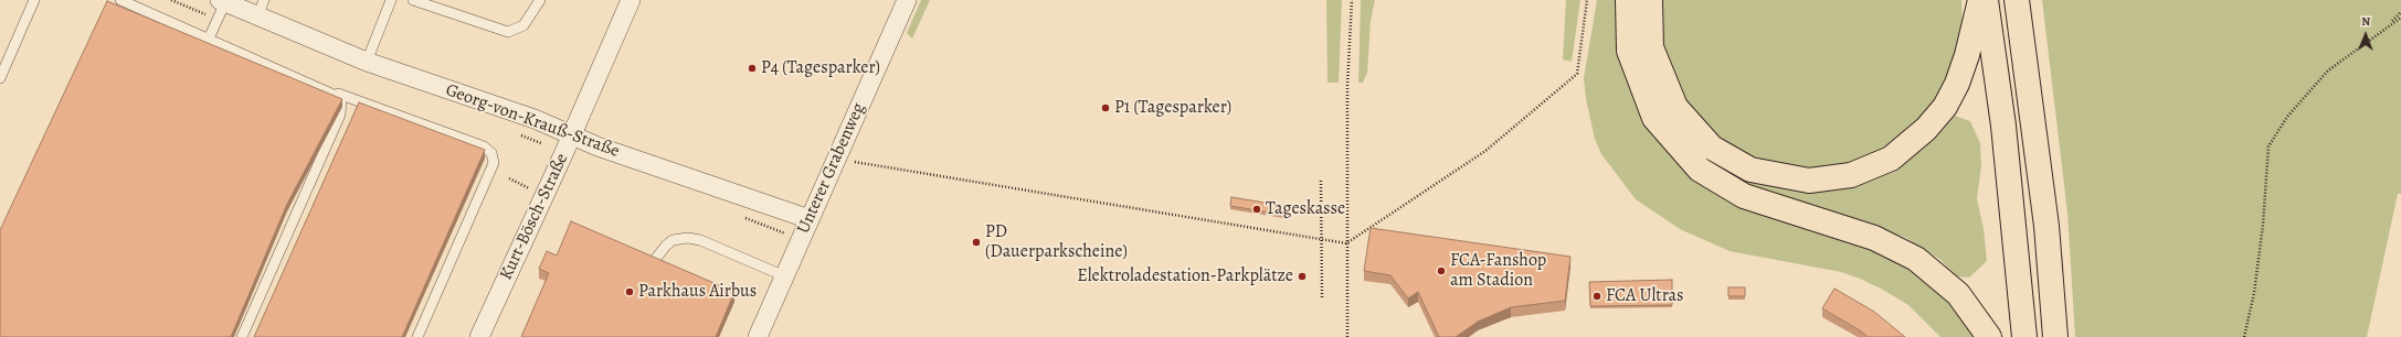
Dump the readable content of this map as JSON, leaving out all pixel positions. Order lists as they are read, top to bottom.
{
  "streets": {
    "street": ["Georg-von-Krauß-Straße", "Unterer Grabenweg", "Kurt-Bösch-Straße"]
  },
  "crossings": [
    ["Georg-von-Krauß-Straße", "Unterer Grabenweg"],
    ["Georg-von-Krauß-Straße", "Kurt-Bösch-Straße"]
  ],
  "places": [
    "P4 (Tagesparker)",
    "P1 (Tagesparker)",
    "Tageskasse",
    "PD (Dauerparkscheine)",
    "FCA-Fanshop am Stadion",
    "Elektroladestation-Parkplätze",
    "Parkhaus Airbus",
    "FCA Ultras"
  ],
  "north": "top"
}
